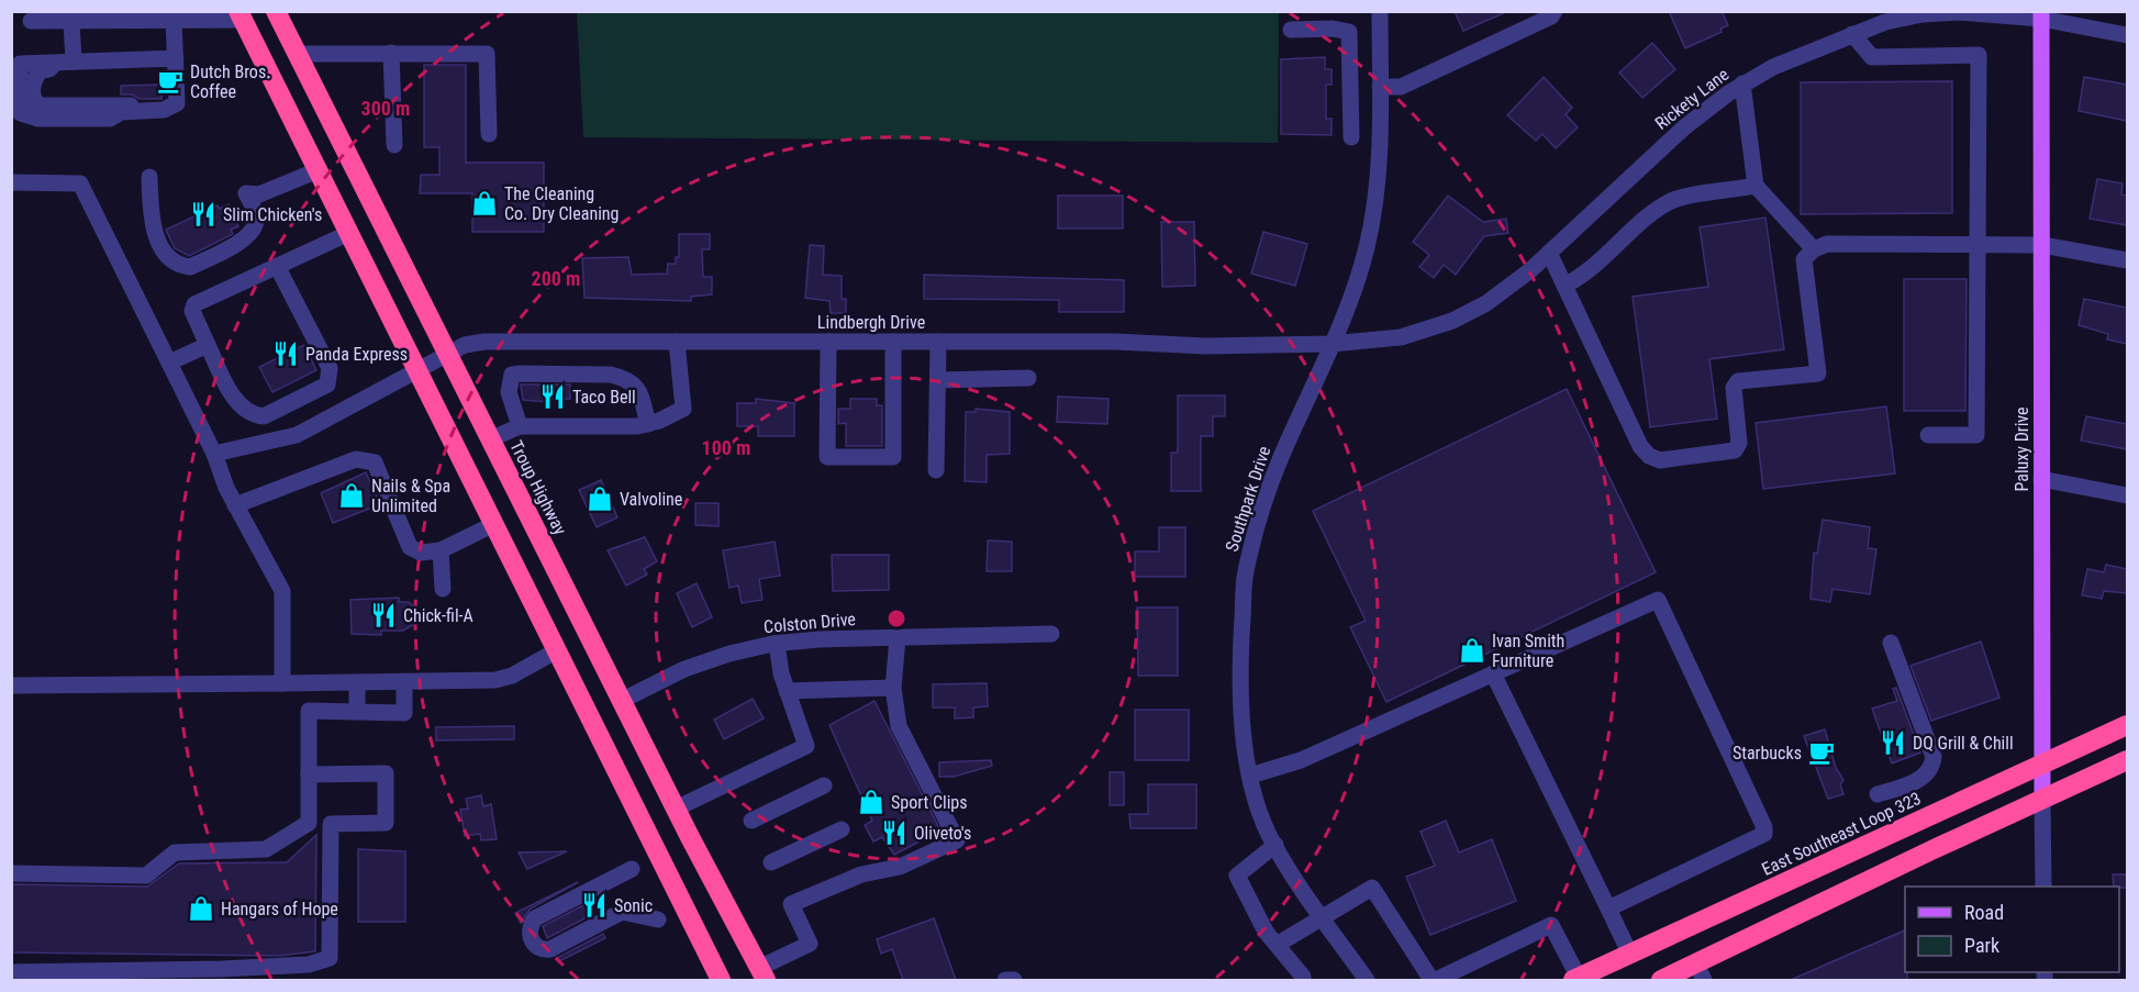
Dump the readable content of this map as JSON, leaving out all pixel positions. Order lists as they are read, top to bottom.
{
  "streets": {
    "highway": ["Troup Highway", "East Southeast Loop 323"],
    "main road": ["Paluxy Drive"],
    "street": [
      "Rickety Lane",
      "Lindbergh Drive",
      "Southpark Drive",
      "Colston Drive"
    ]
  },
  "crossings": [
    ["Rickety Lane", "Lindbergh Drive"],
    ["Rickety Lane", "Paluxy Drive"],
    ["Rickety Lane", "Southpark Drive"],
    ["Lindbergh Drive", "Troup Highway"],
    ["Lindbergh Drive", "Southpark Drive"],
    ["Paluxy Drive", "East Southeast Loop 323"],
    ["Troup Highway", "Colston Drive"]
  ],
  "places": {
    "cafe": ["Dutch Bros. Coffee", "Starbucks"],
    "shop": [
      "The Cleaning Co. Dry Cleaning",
      "Nails & Spa Unlimited",
      "Valvoline",
      "Ivan Smith Furniture",
      "Sport Clips",
      "Hangars of Hope"
    ],
    "restaurant": [
      "Slim Chicken's",
      "Panda Express",
      "Taco Bell",
      "Chick-fil-A",
      "DQ Grill & Chill",
      "Oliveto's",
      "Sonic"
    ]
  },
  "legend": ["Road", "Park"],
  "rings": ["300 m", "200 m", "100 m"]
}
